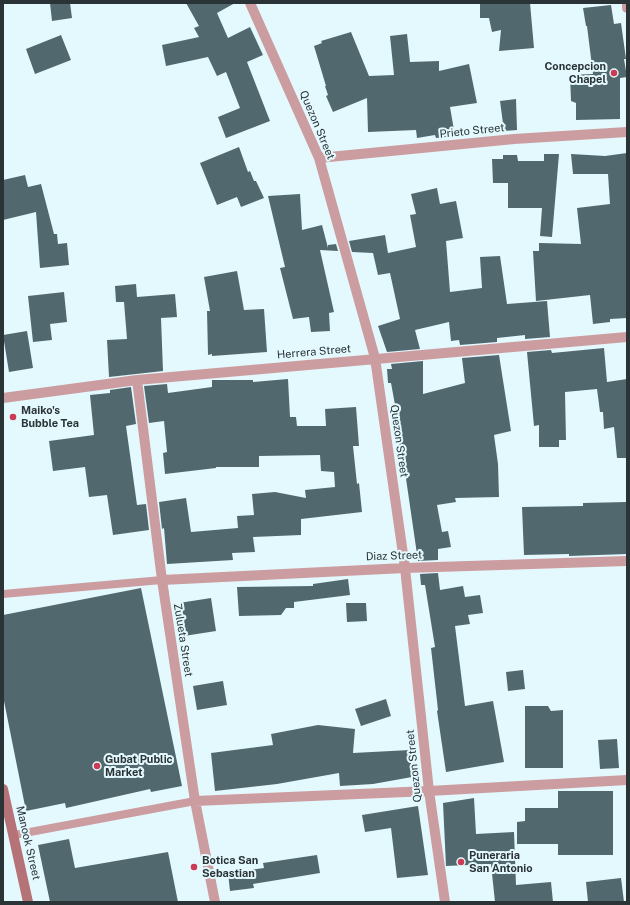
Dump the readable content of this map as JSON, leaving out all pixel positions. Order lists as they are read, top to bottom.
{
  "streets": {
    "main road": ["Manook Street"],
    "street": [
      "Quezon Street",
      "Prieto Street",
      "Herrera Street",
      "Diaz Street",
      "Zulueta Street"
    ]
  },
  "crossings": [
    ["Quezon Street", "Prieto Street"],
    ["Quezon Street", "Herrera Street"],
    ["Quezon Street", "Diaz Street"],
    ["Herrera Street", "Zulueta Street"],
    ["Diaz Street", "Zulueta Street"]
  ],
  "places": [
    "Concepcion Chapel",
    "Maiko's Bubble Tea",
    "Gubat Public Market",
    "Puneraria San Antonio",
    "Botica San Sebastian"
  ]
}
